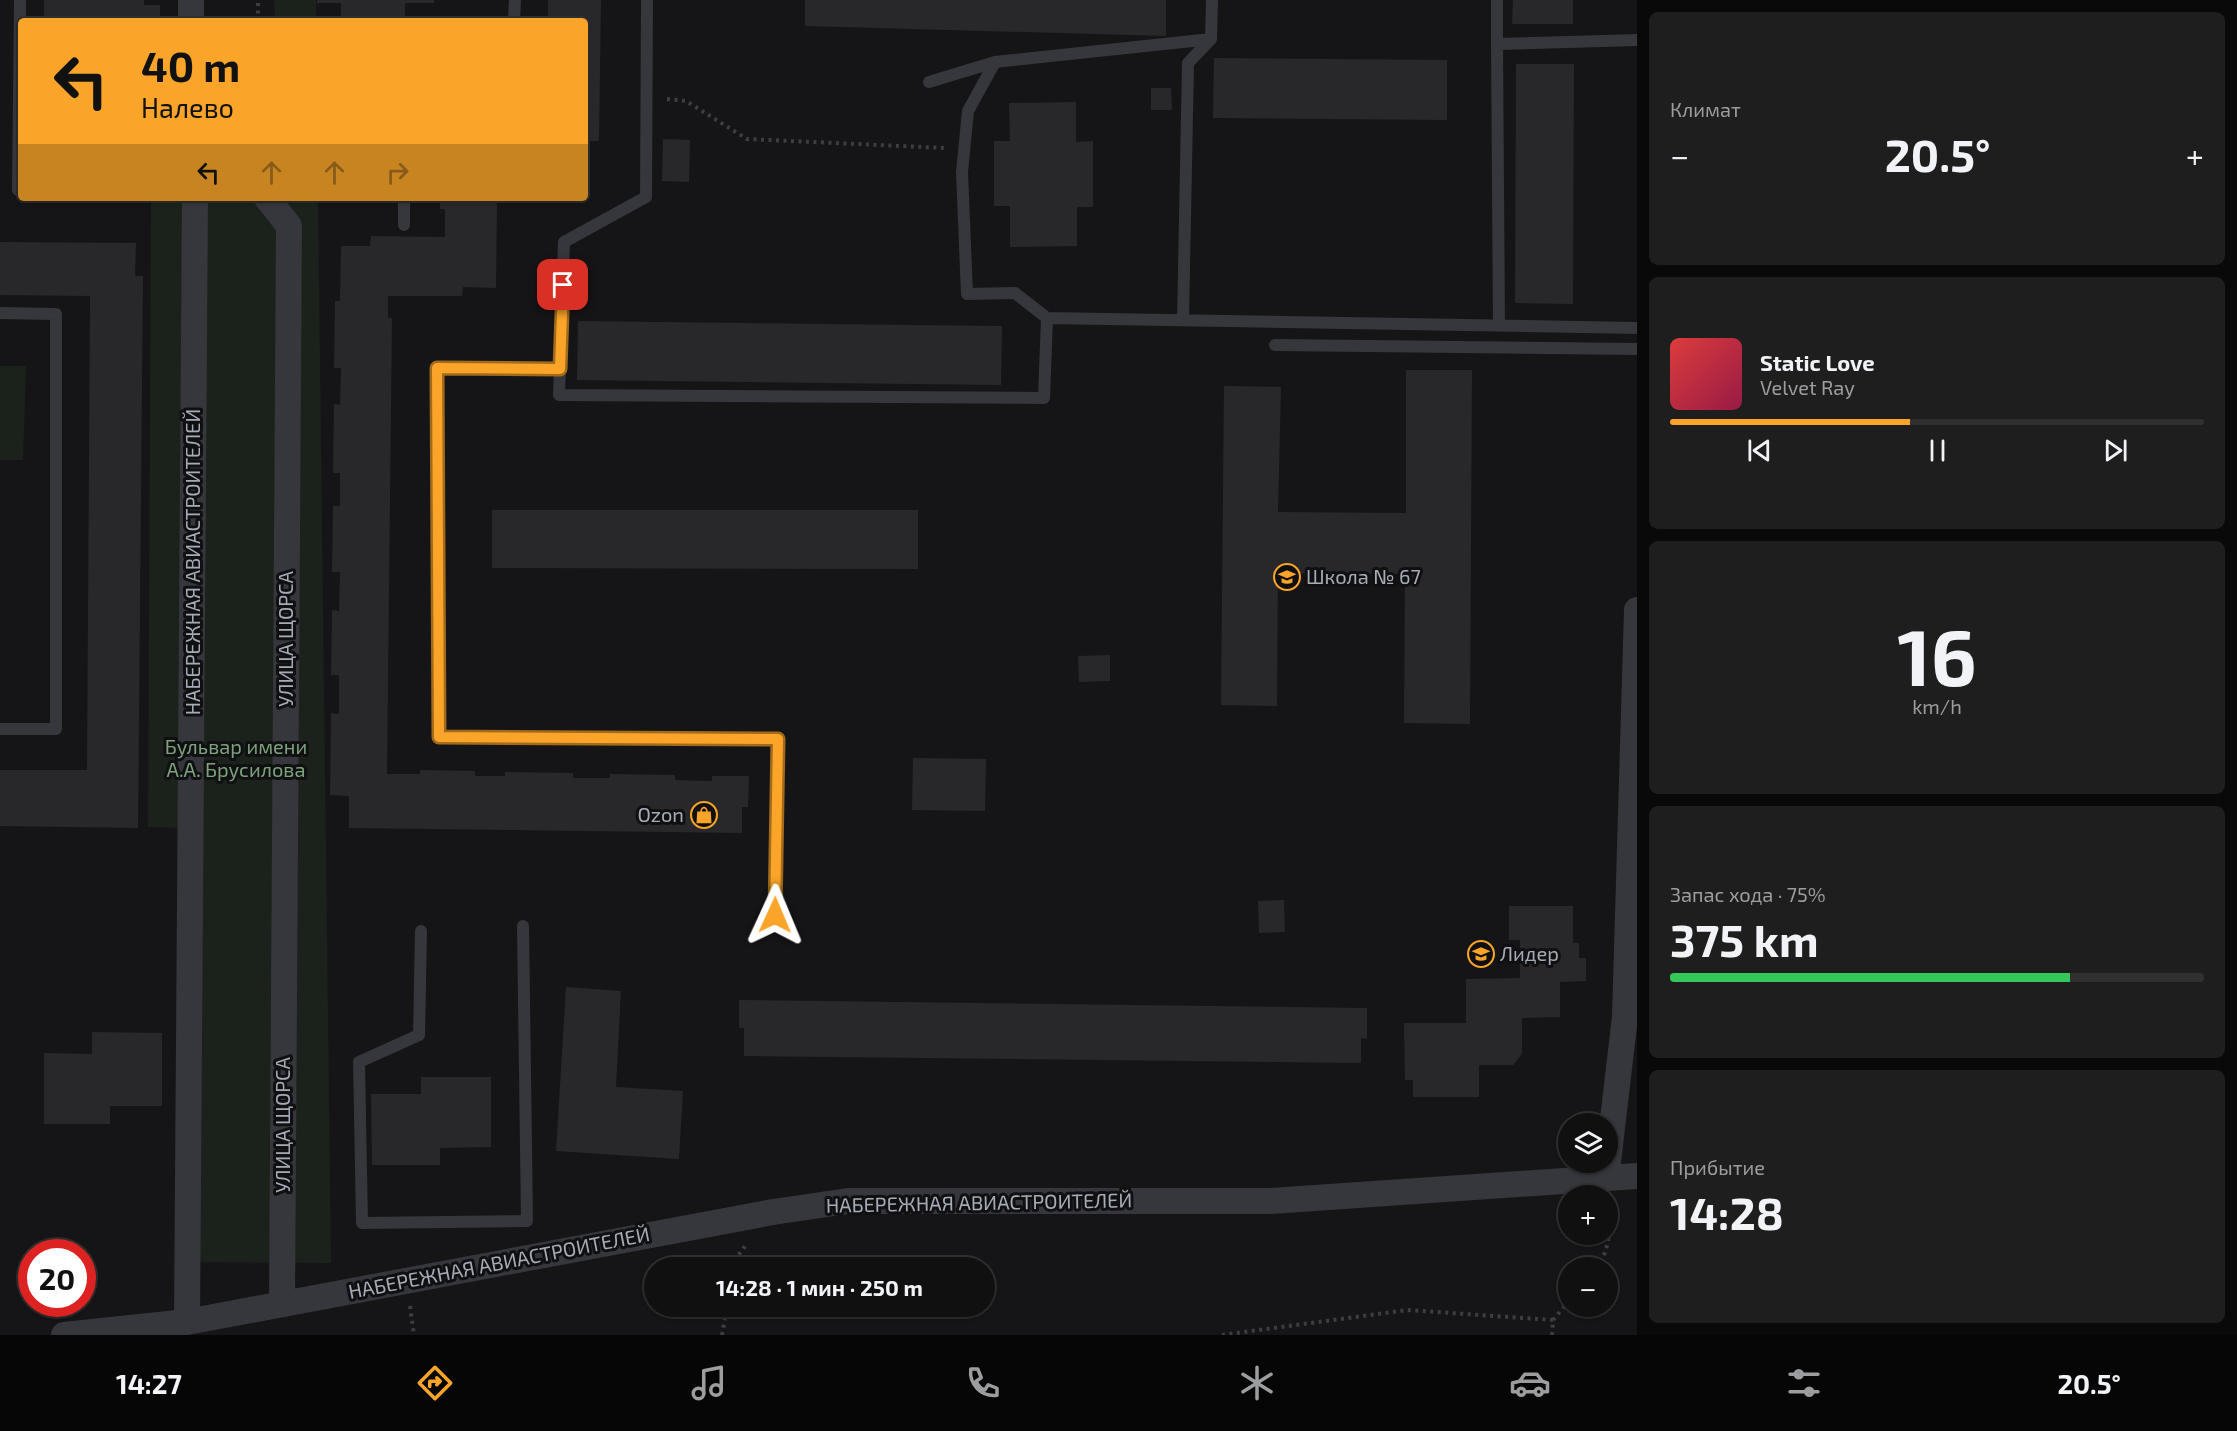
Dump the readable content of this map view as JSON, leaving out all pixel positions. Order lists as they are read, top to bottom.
{
  "streets": {
    "street": ["НАБЕРЕЖНАЯ АВИАСТРОИТЕЛЕЙ", "УЛИЦА ЩОРСА"]
  },
  "crossings": [
    ["НАБЕРЕЖНАЯ АВИАСТРОИТЕЛЕЙ", "УЛИЦА ЩОРСА"]
  ],
  "parks": ["Бульвар имени А.А. Брусилова"],
  "places": {
    "school or university": ["Школа № 67", "Лидер"],
    "shop": ["Ozon"]
  },
  "page": {
    "tile": [
      "Климат",
      ["16", "km/h"],
      ["Запас хода · 75%", "375 km"],
      ["Прибытие", "14:28"]
    ],
    "turn": ["40 m", "Налево"],
    "heat": ["−", "20.5°", "+"],
    "song": ["Static Love", "Velvet Ray"],
    "map_buttons": ["+", "−"],
    "limit": "20",
    "trip": "14:28 · 1 мин · 250 m",
    "tabs": ["14:27", "20.5°"]
  }
}
